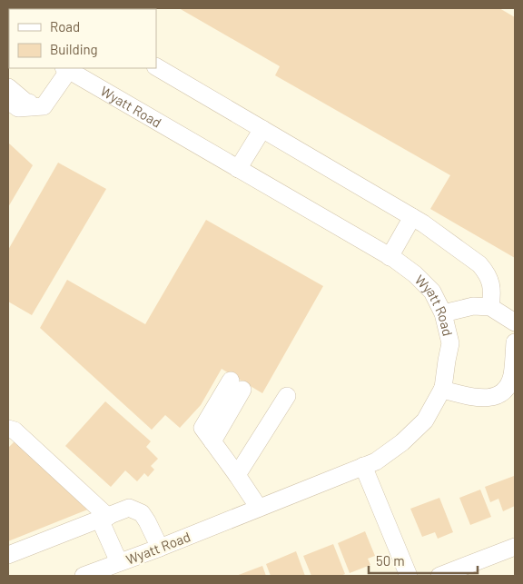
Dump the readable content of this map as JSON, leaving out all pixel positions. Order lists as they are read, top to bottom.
{
  "streets": {
    "street": ["Wyatt Road"]
  },
  "legend": ["Road", "Building"],
  "scale_bar": "50 m"
}
